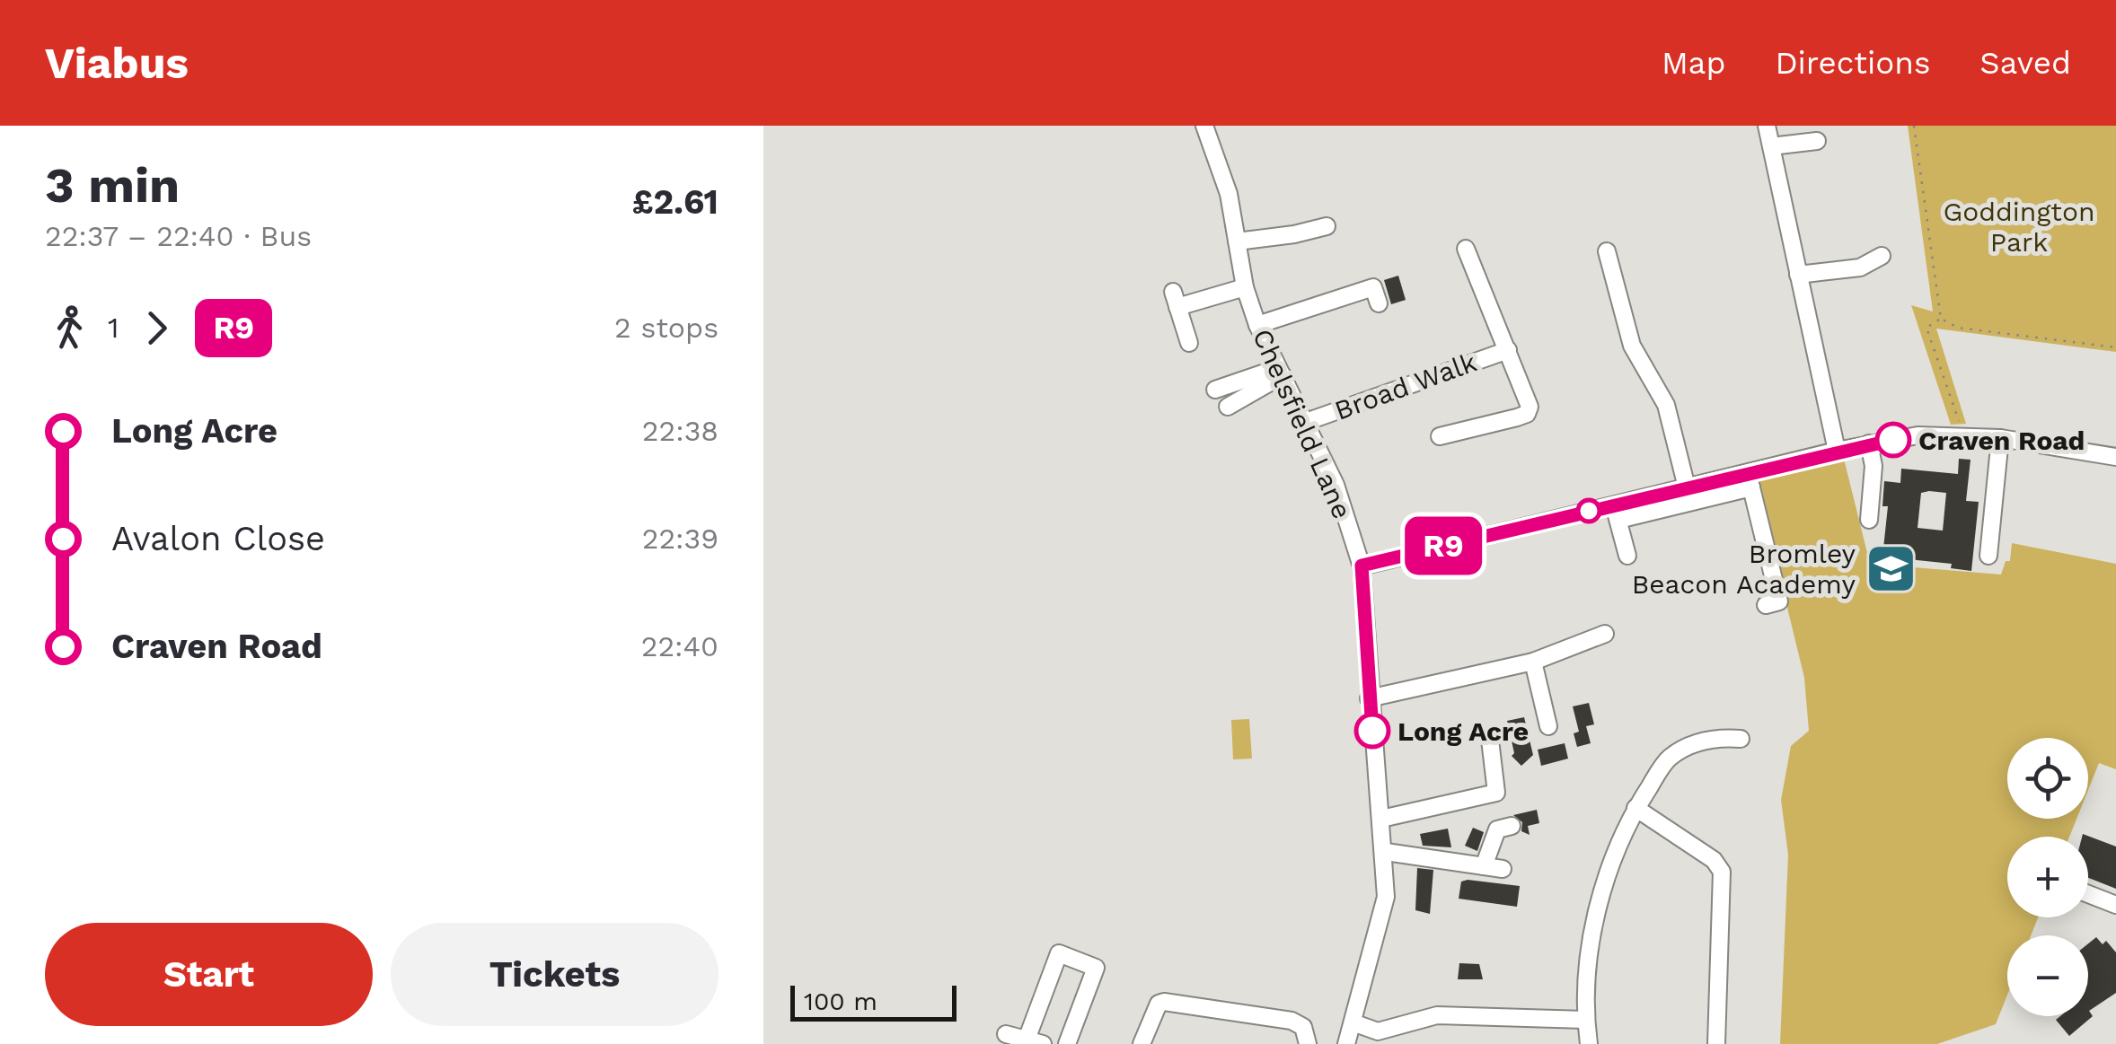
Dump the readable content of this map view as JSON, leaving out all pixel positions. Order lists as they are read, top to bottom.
{
  "streets": {
    "street": ["Broad Walk", "Chelsfield Lane"]
  },
  "crossings": [
    ["Broad Walk", "Chelsfield Lane"]
  ],
  "parks": ["Goddington Park"],
  "places": {
    "other": ["Craven Road", "Long Acre"],
    "school or university": ["Bromley Beacon Academy"]
  },
  "lines": ["bus line R9"],
  "scale_bar": "100 m",
  "page": {
    "header": "Viabus",
    "nav": ["Map", "Directions", "Saved"],
    "heading": ["3 min", "22:37 – 22:40 · Bus", "£2.61"],
    "on_map": "R9",
    "legs": ["1", "R9", "2 stops"],
    "list": [
      {
        "name": "Long Acre",
        "value": "22:38"
      },
      {
        "name": "Avalon Close",
        "value": "22:39"
      },
      {
        "name": "Craven Road",
        "value": "22:40"
      }
    ],
    "map_buttons": ["+", "−"],
    "buttons": ["Start", "Tickets"],
    "scale": "100 m"
  }
}
